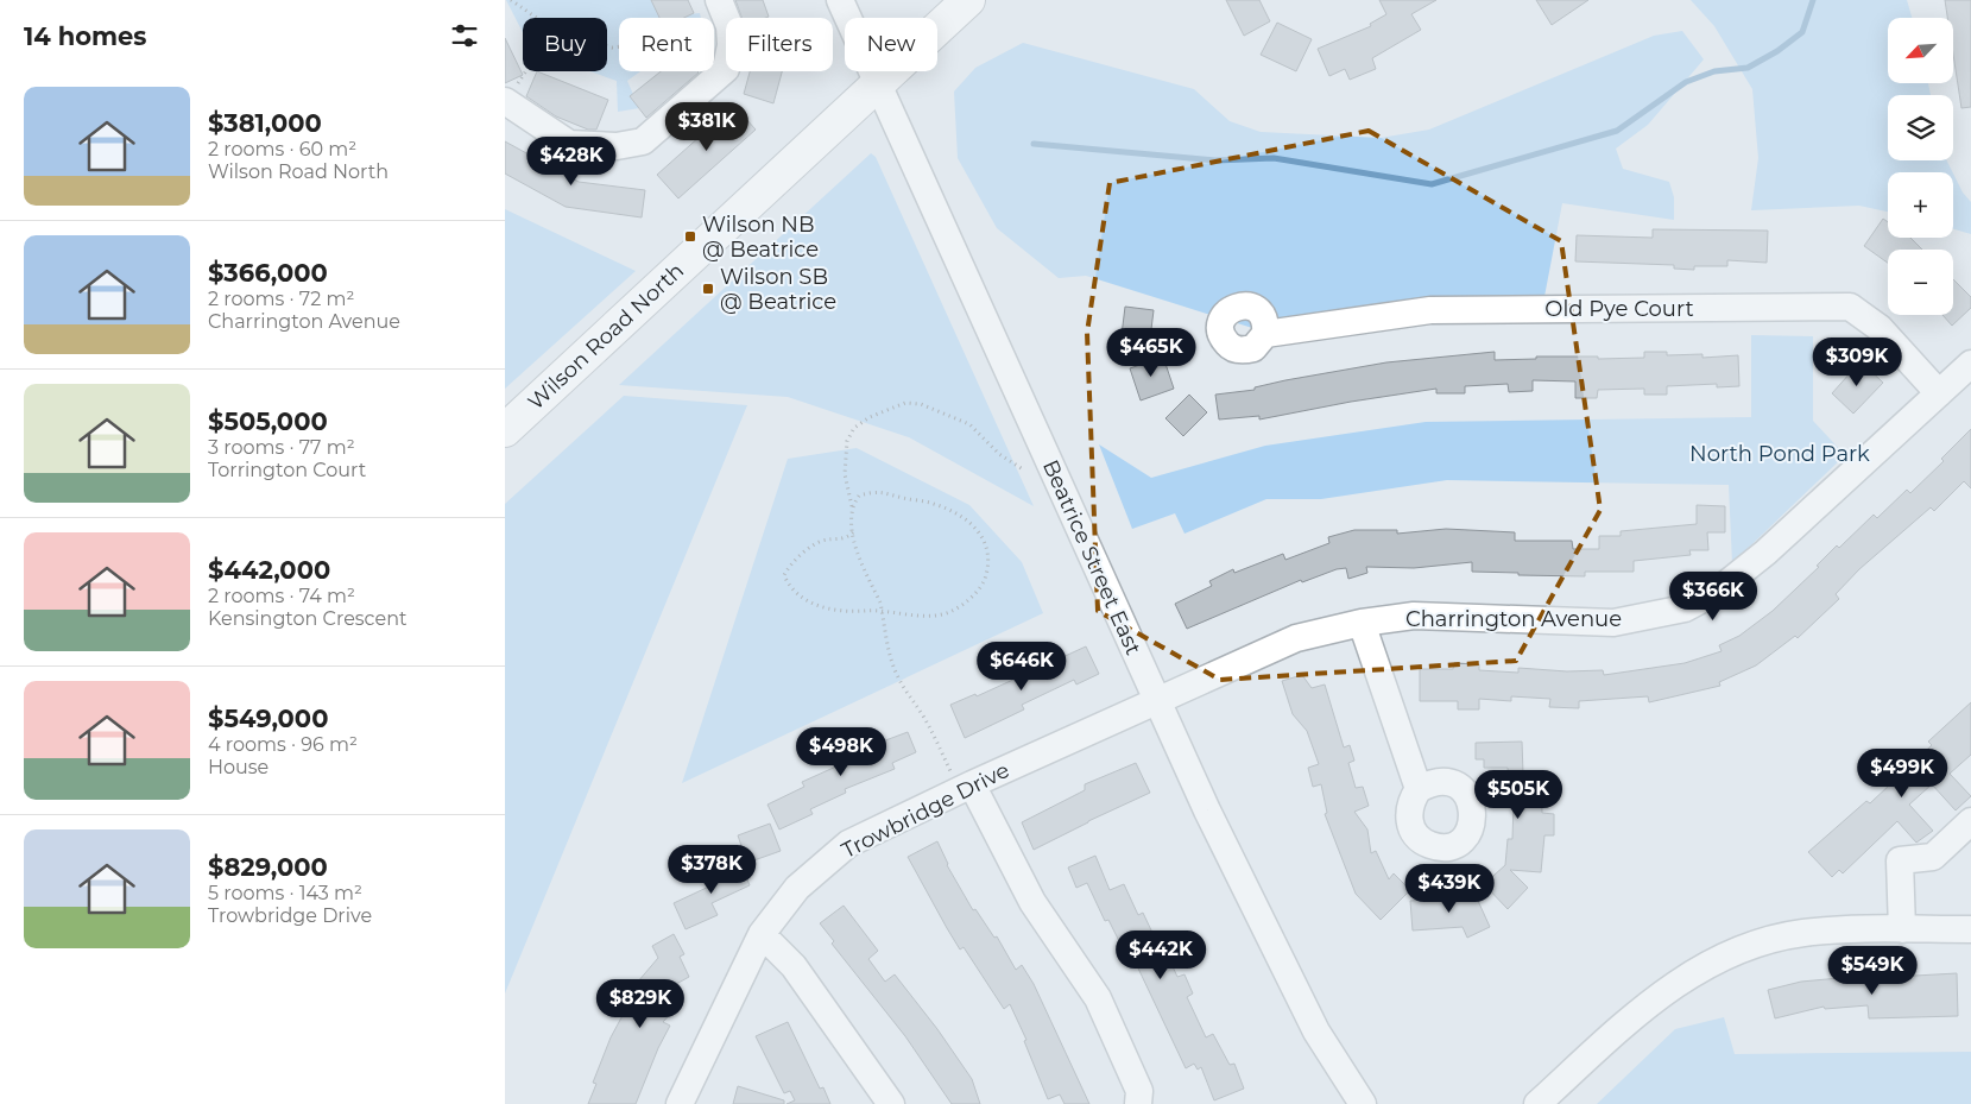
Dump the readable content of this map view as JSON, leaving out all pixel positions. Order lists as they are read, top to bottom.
{
  "streets": {
    "main road": ["Wilson Road North"],
    "street": [
      "Old Pye Court",
      "Beatrice Street East",
      "Charrington Avenue",
      "Trowbridge Drive"
    ]
  },
  "crossings": [
    ["Old Pye Court", "Charrington Avenue"],
    ["Wilson Road North", "Beatrice Street East"],
    ["Beatrice Street East", "Charrington Avenue"],
    ["Beatrice Street East", "Trowbridge Drive"],
    ["Charrington Avenue", "Trowbridge Drive"]
  ],
  "parks": ["North Pond Park"],
  "places": {
    "transit": ["Wilson NB @ Beatrice", "Wilson SB @ Beatrice"]
  },
  "north": "bottom left",
  "page": {
    "heading": "14 homes",
    "map_buttons": ["+", "−"],
    "chip": [
      "Buy",
      "Rent",
      "Filters",
      "New"
    ],
    "list": [
      {
        "name": "$381,000",
        "note": "2 rooms · 60 m² · Wilson Road North"
      },
      {
        "name": "$366,000",
        "note": "2 rooms · 72 m² · Charrington Avenue"
      },
      {
        "name": "$505,000",
        "note": "3 rooms · 77 m² · Torrington Court"
      },
      {
        "name": "$442,000",
        "note": "2 rooms · 74 m² · Kensington Crescent"
      },
      {
        "name": "$549,000",
        "note": "4 rooms · 96 m² · House"
      },
      {
        "name": "$829,000",
        "note": "5 rooms · 143 m² · Trowbridge Drive"
      }
    ],
    "price": [
      "$381K",
      "$428K",
      "$465K",
      "$309K",
      "$366K",
      "$646K",
      "$498K",
      "$499K",
      "$505K",
      "$378K",
      "$439K",
      "$442K",
      "$549K",
      "$829K"
    ]
  }
}
